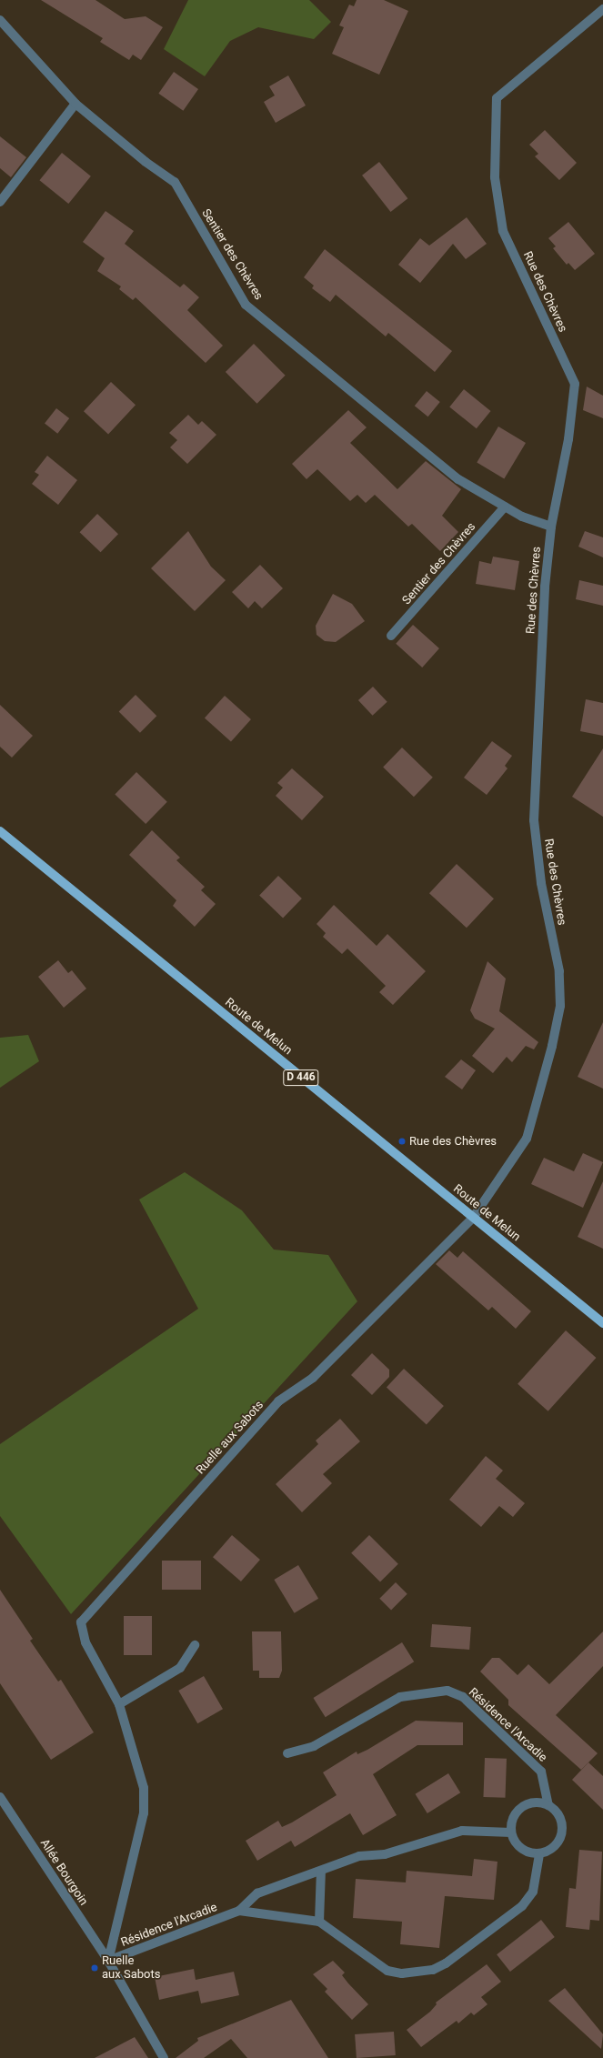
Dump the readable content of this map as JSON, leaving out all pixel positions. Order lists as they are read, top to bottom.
{
  "streets": {
    "main road": ["Route de Melun", "D 446"],
    "street": [
      "Sentier des Chèvres",
      "Rue des Chèvres",
      "Ruelle aux Sabots",
      "Résidence l'Arcadie",
      "Allée Bourgoin"
    ]
  },
  "crossings": [
    ["Sentier des Chèvres", "Rue des Chèvres"],
    ["Rue des Chèvres", "Route de Melun"],
    ["Rue des Chèvres", "Ruelle aux Sabots"],
    ["Route de Melun", "Ruelle aux Sabots"],
    ["Ruelle aux Sabots", "Résidence l'Arcadie"],
    ["Ruelle aux Sabots", "Allée Bourgoin"],
    ["Résidence l'Arcadie", "Allée Bourgoin"]
  ],
  "places": ["Rue des Chèvres", "Ruelle aux Sabots"]
}
